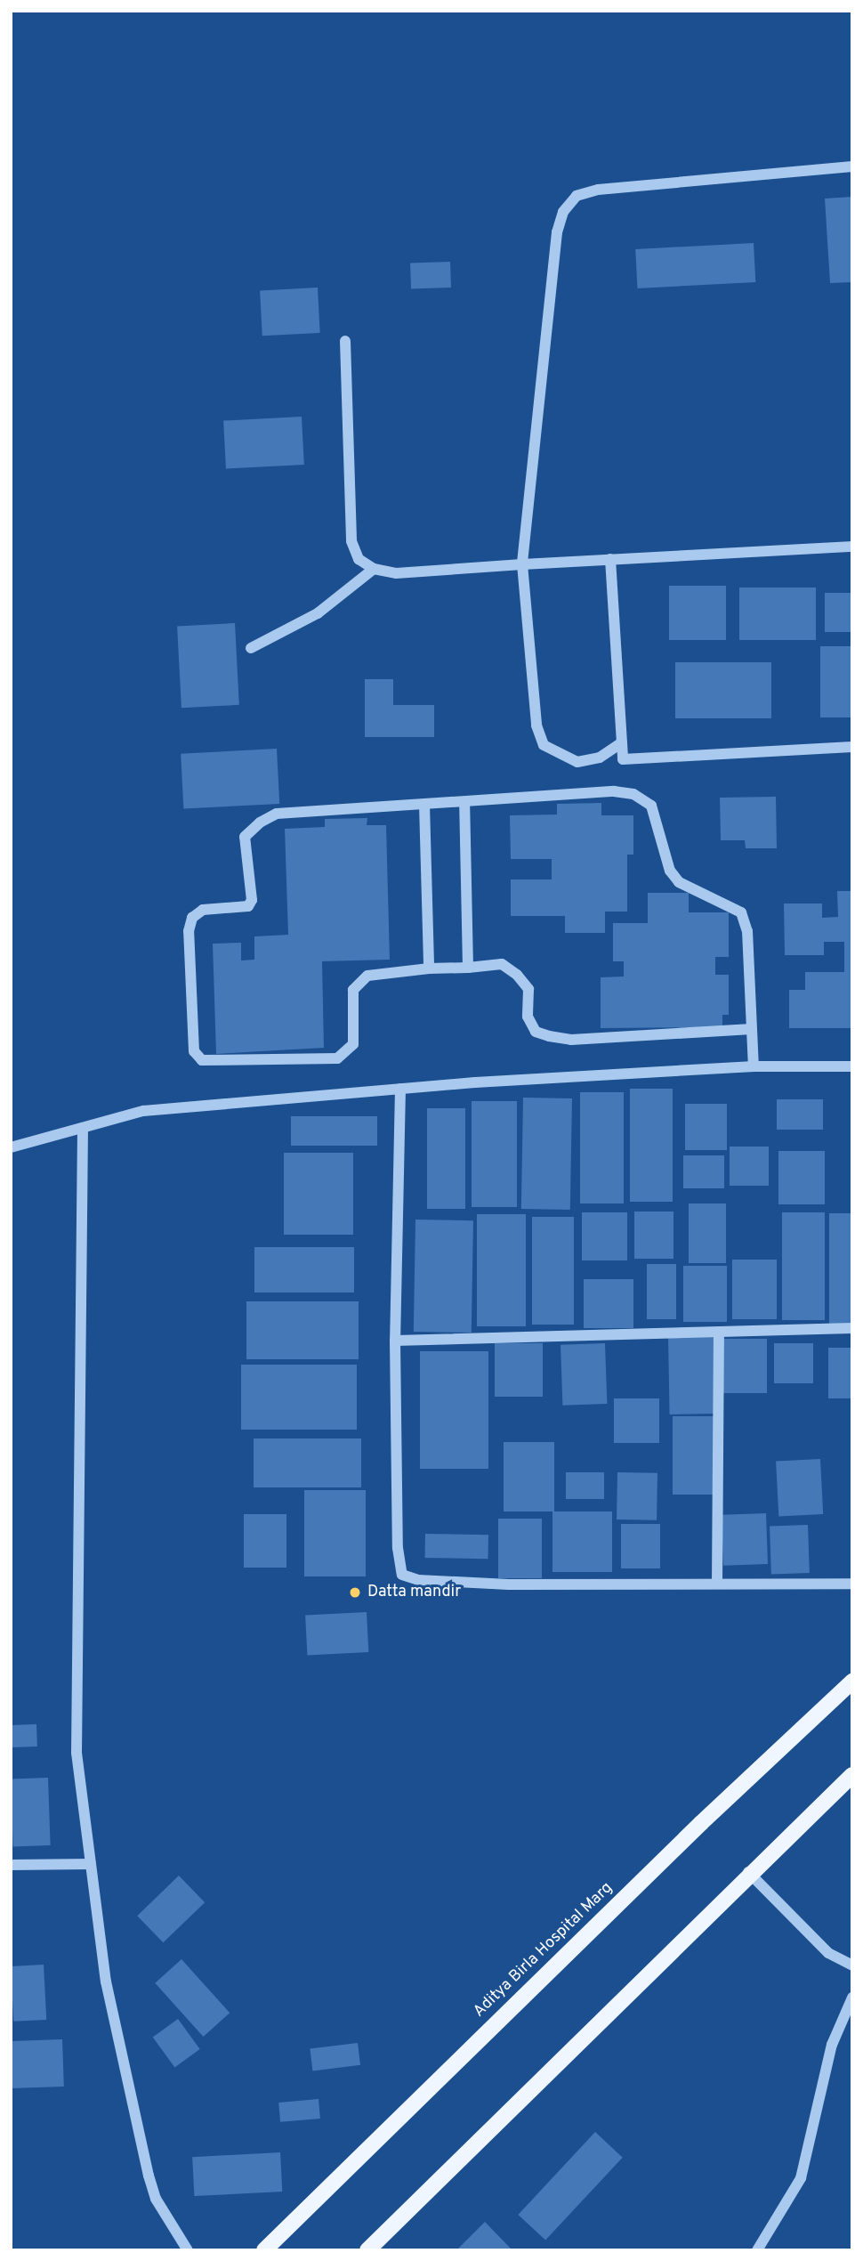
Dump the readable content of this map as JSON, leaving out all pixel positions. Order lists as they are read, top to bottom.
{
  "streets": {
    "main road": ["Aditya Birla Hospital Marg"]
  },
  "places": ["Datta mandir"]
}
